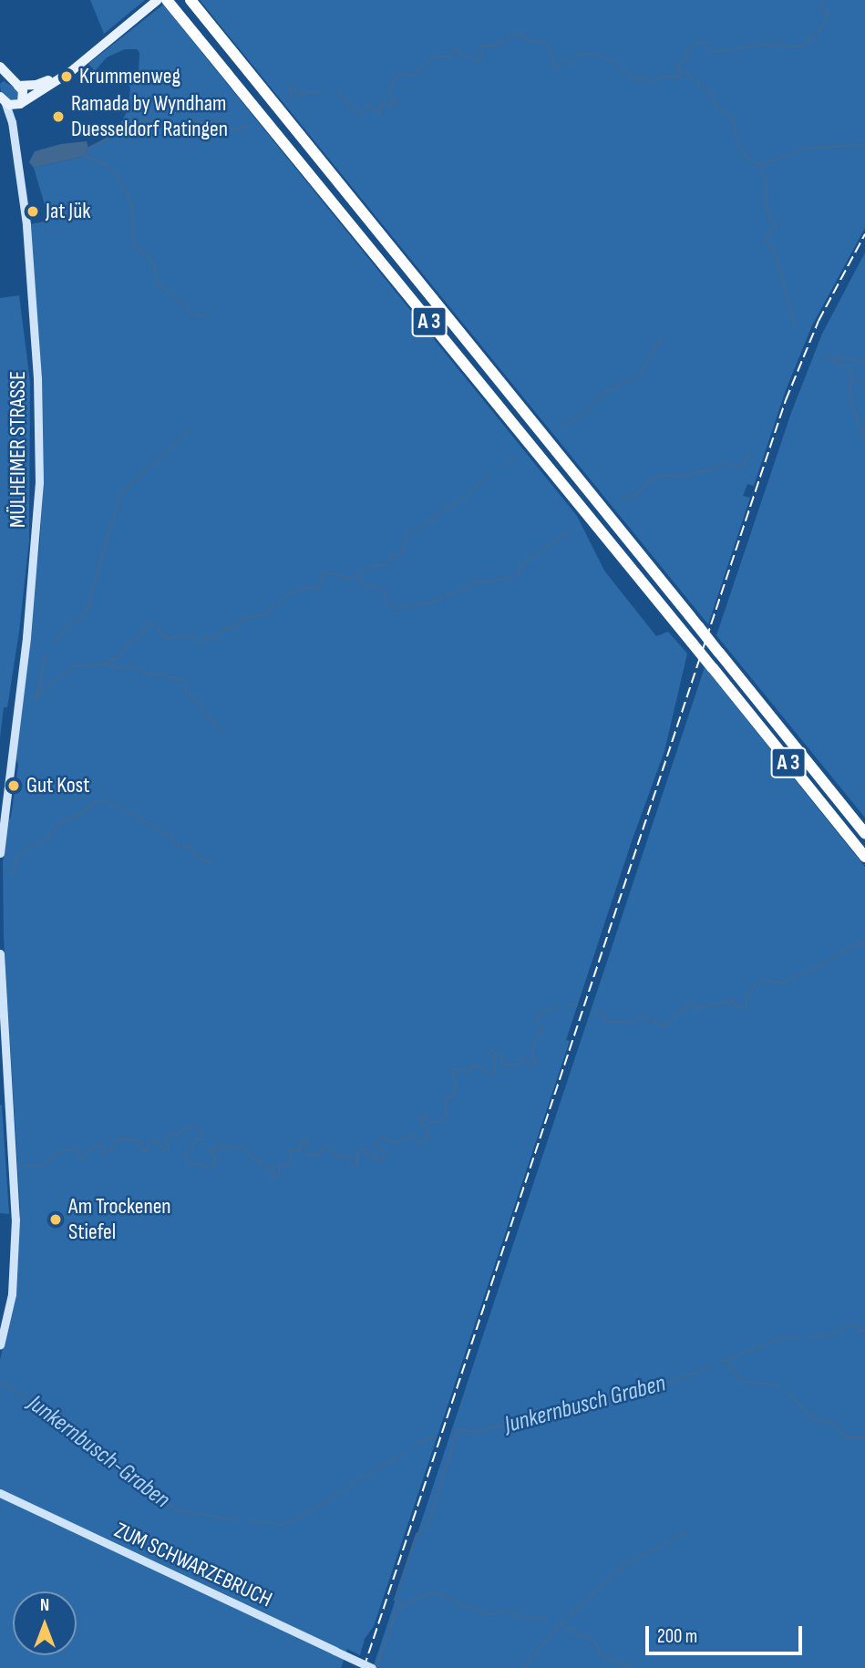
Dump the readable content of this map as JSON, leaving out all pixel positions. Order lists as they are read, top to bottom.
{
  "streets": {
    "highway": ["A 3"],
    "main road": ["MÜLHEIMER STRASSE", "ZUM SCHWARZEBRUCH"]
  },
  "water": ["Junkernbusch Graben", "Junkernbusch-Graben"],
  "places": [
    "Krummenweg",
    "Ramada by Wyndham Duesseldorf Ratingen",
    "Jat Jük",
    "Gut Kost",
    "Am Trockenen Stiefel"
  ],
  "scale_bar": "200 m",
  "north": "top"
}
